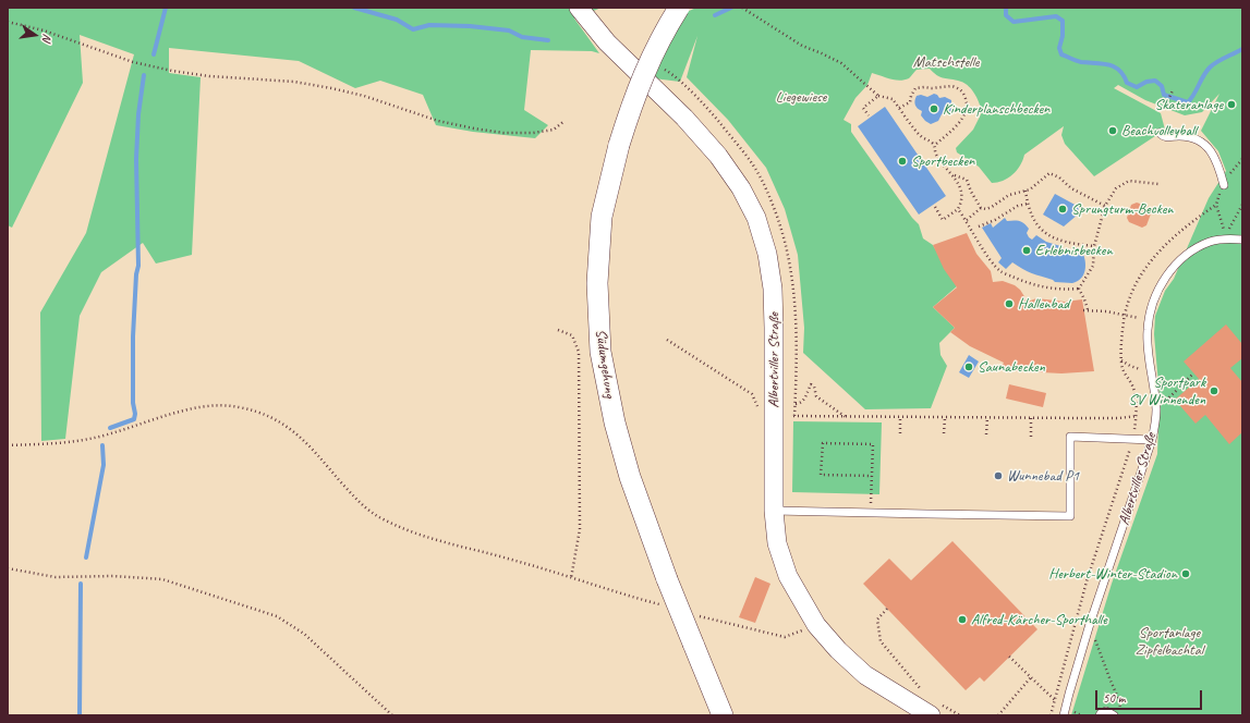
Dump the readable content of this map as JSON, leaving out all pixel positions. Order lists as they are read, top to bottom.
{
  "streets": {
    "main road": ["Südumgehung"],
    "street": ["Albertviller Straße"]
  },
  "parks": ["Matschstelle", "Liegewiese", "Sportanlage Zipfelbachtal"],
  "places": [
    "Skateranlage",
    "Kinderplanschbecken",
    "Beachvolleyball",
    "Sportbecken",
    "Sprungturm-Becken",
    "Erlebnisbecken",
    "Hallenbad",
    "Saunabecken",
    "Sportpark SV Winnenden",
    "Wunnebad P1",
    "Herbert-Winter-Stadion",
    "Alfred-Kärcher-Sporthalle"
  ],
  "scale_bar": "50 m",
  "north": "right"
}
